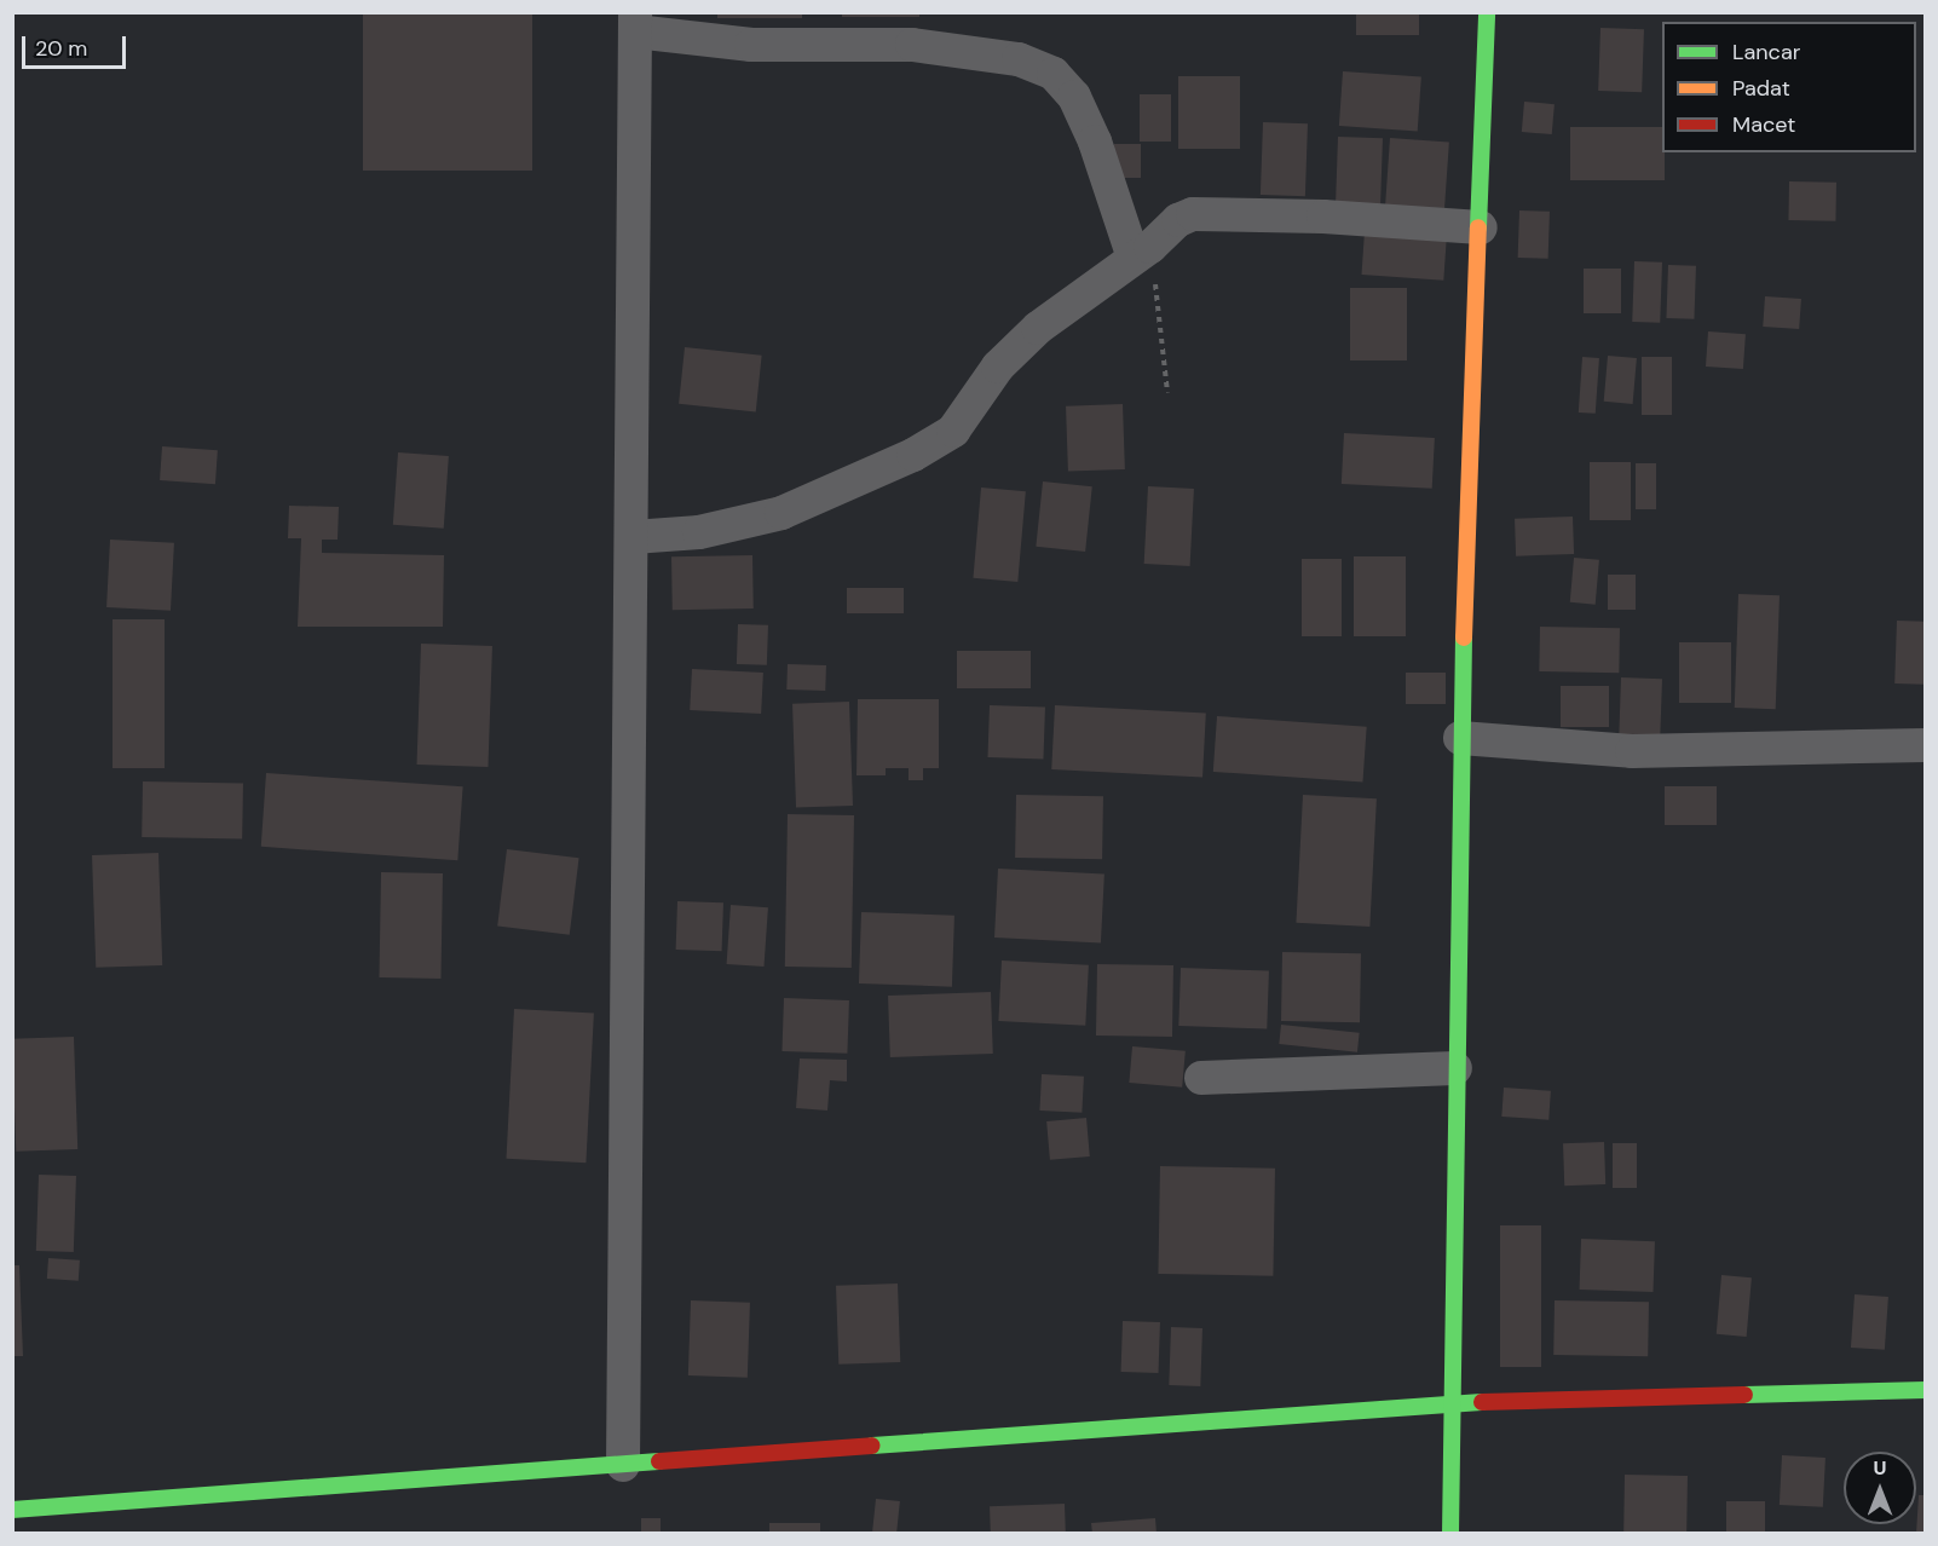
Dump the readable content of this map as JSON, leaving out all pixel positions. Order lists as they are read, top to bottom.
{
  "legend": ["Lancar", "Padat", "Macet"],
  "scale_bar": "20 m",
  "north": "top"
}
